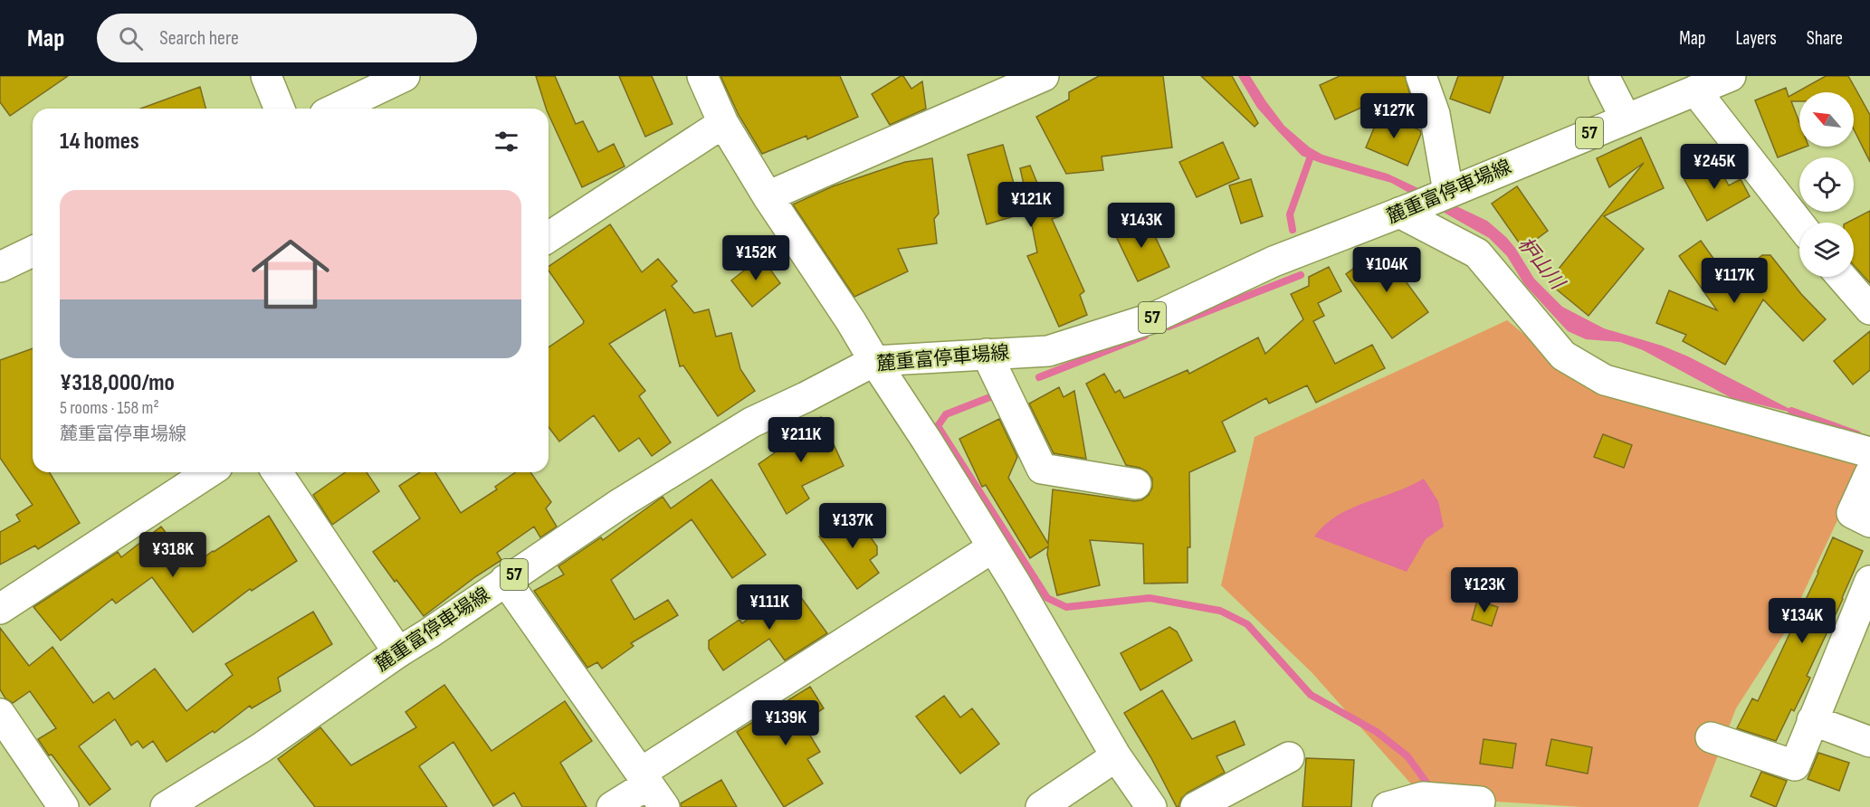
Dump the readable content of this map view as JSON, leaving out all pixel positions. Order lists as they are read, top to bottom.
{
  "streets": {
    "street": ["57", "麓重富停車場線"]
  },
  "water": ["枦山川"],
  "north": "top left",
  "page": {
    "header": "Map",
    "search": "Search here",
    "nav": ["Map", "Layers", "Share"],
    "price": [
      "¥127K",
      "¥245K",
      "¥121K",
      "¥143K",
      "¥152K",
      "¥104K",
      "¥117K",
      "¥211K",
      "¥137K",
      "¥318K",
      "¥123K",
      "¥111K",
      "¥134K",
      "¥139K"
    ],
    "heading": "14 homes",
    "list": [
      {
        "name": "¥318,000/mo",
        "note": "5 rooms · 158 m² · 麓重富停車場線"
      }
    ]
  }
}
